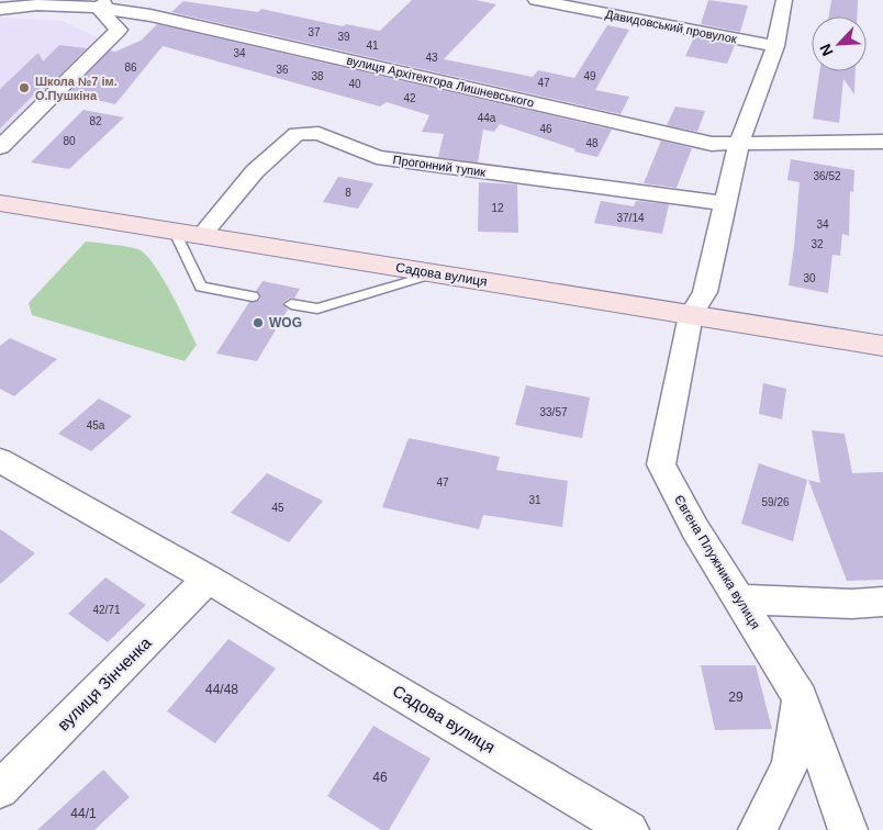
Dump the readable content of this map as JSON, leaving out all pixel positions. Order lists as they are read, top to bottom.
{
  "streets": {
    "main road": ["Садова вулиця"],
    "street": [
      "Давидовський провулок",
      "вулиця Архітектора Лишневського",
      "Прогонний тупик",
      "Євгена Плужника вулиця",
      "вулиця Зінченка"
    ]
  },
  "crossings": [
    ["Давидовський провулок", "Євгена Плужника вулиця"],
    ["вулиця Архітектора Лишневського", "Євгена Плужника вулиця"],
    ["Прогонний тупик", "Садова вулиця"],
    ["Прогонний тупик", "Євгена Плужника вулиця"],
    ["Садова вулиця", "Євгена Плужника вулиця"],
    ["Садова вулиця", "вулиця Зінченка"]
  ],
  "places": ["Школа №7 ім. О.Пушкіна", "WOG"],
  "house_numbers": [
    "37",
    "39",
    "41",
    "34",
    "43",
    "86",
    "36",
    "38",
    "49",
    "47",
    "40",
    "42",
    "44а",
    "82",
    "46",
    "80",
    "48",
    "36/52",
    "8",
    "12",
    "37/14",
    "34",
    "32",
    "30",
    "33/57",
    "45а",
    "47",
    "31",
    "59/26",
    "45",
    "42/71",
    "44/48",
    "29",
    "46",
    "44/1"
  ],
  "north": "bottom left"
}
